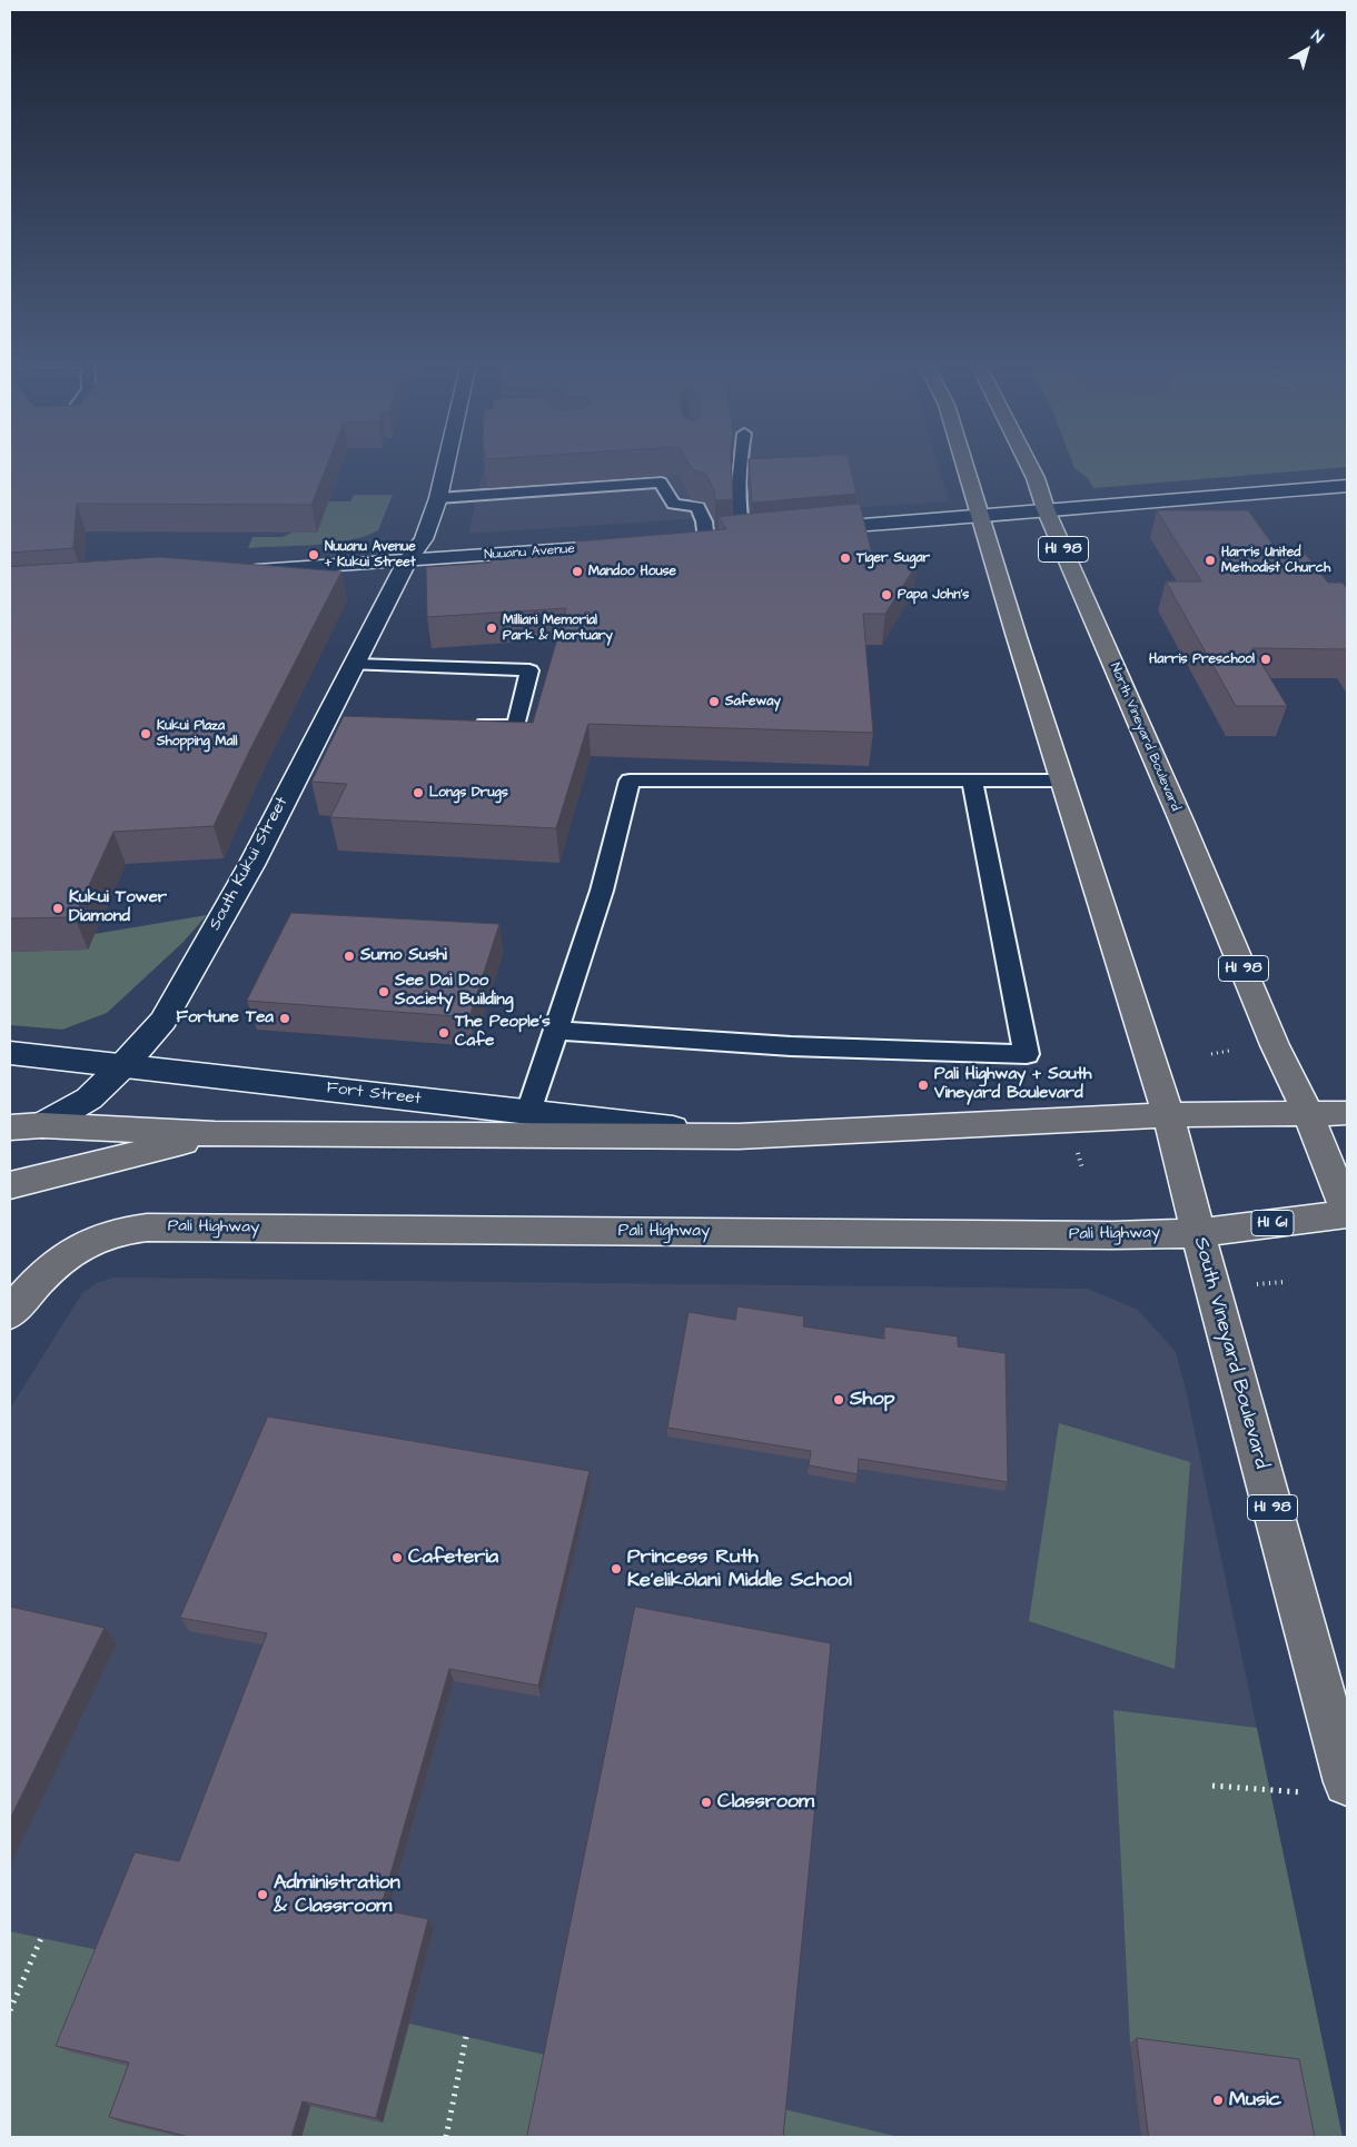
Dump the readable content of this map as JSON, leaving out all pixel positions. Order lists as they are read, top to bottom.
{
  "streets": {
    "main road": [
      "HI 98",
      "Nuuanu Avenue",
      "North Vineyard Boulevard",
      "South Kukui Street",
      "Fort Street",
      "HI 61",
      "Pali Highway",
      "South Vineyard Boulevard"
    ]
  },
  "crossings": [
    ["HI 98", "North Vineyard Boulevard"],
    ["HI 98", "Pali Highway"],
    ["HI 98", "South Vineyard Boulevard"],
    ["Nuuanu Avenue", "South Kukui Street"],
    ["South Kukui Street", "Fort Street"],
    ["Pali Highway", "South Vineyard Boulevard"]
  ],
  "places": [
    "Nuuanu Avenue + Kukui Street",
    "Tiger Sugar",
    "Harris United Methodist Church",
    "Mandoo House",
    "Papa John's",
    "Milliani Memorial Park & Mortuary",
    "Harris Preschool",
    "Safeway",
    "Kukui Plaza Shopping Mall",
    "Longs Drugs",
    "Kukui Tower Diamond",
    "Sumo Sushi",
    "See Dai Doo Society Building",
    "Fortune Tea",
    "The People's Cafe",
    "Pali Highway + South Vineyard Boulevard",
    "Shop",
    "Cafeteria",
    "Princess Ruth Ke’elikōlani Middle School",
    "Classroom",
    "Administration & Classroom",
    "Music"
  ],
  "north": "top right"
}
